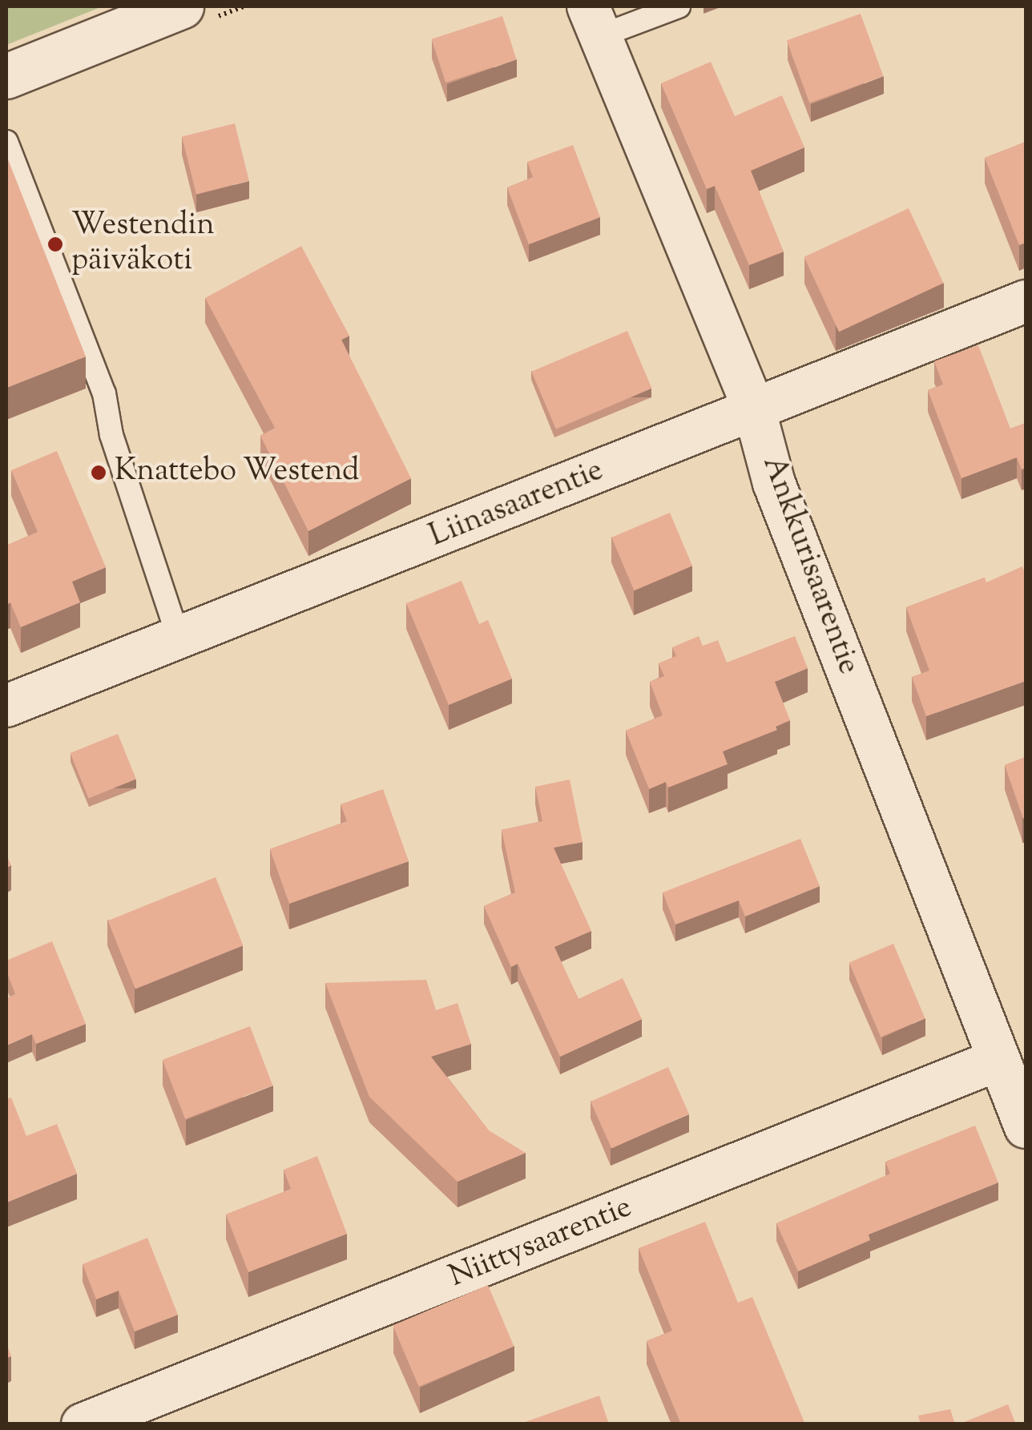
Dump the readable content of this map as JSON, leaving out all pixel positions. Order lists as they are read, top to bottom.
{
  "streets": {
    "street": ["Liinasaarentie", "Ankkurisaarentie", "Niittysaarentie"]
  },
  "crossings": [
    ["Liinasaarentie", "Ankkurisaarentie"],
    ["Ankkurisaarentie", "Niittysaarentie"]
  ],
  "places": ["Westendin päiväkoti", "Knattebo Westend"]
}
